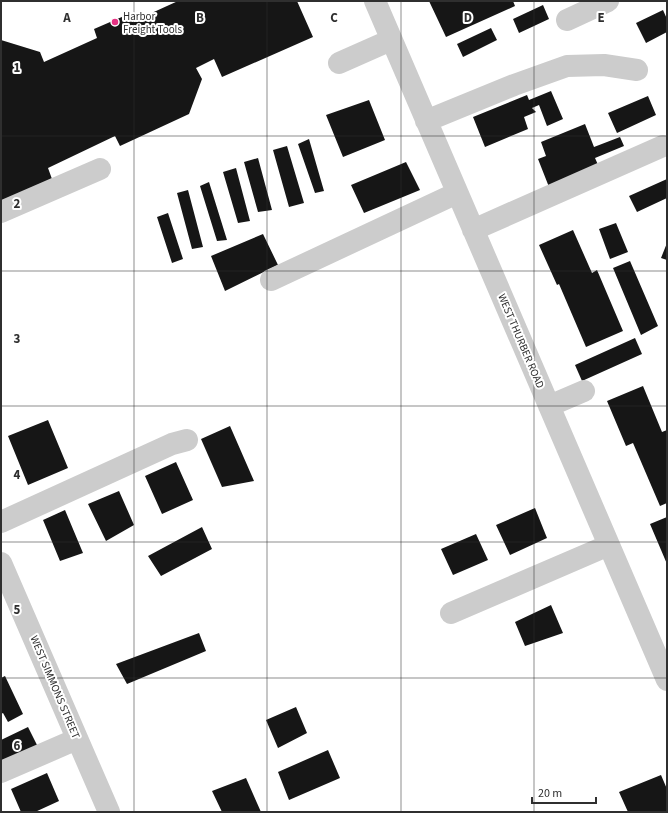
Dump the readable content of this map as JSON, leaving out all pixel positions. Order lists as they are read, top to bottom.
{
  "streets": {
    "street": ["WEST THURBER ROAD", "WEST SIMMONS STREET"]
  },
  "places": ["Harbor Freight Tools"],
  "scale_bar": "20 m",
  "grid": {
    "columns": [
      "A",
      "B",
      "C",
      "D",
      "E"
    ],
    "rows": [
      "1",
      "2",
      "3",
      "4",
      "5",
      "6"
    ]
  }
}
